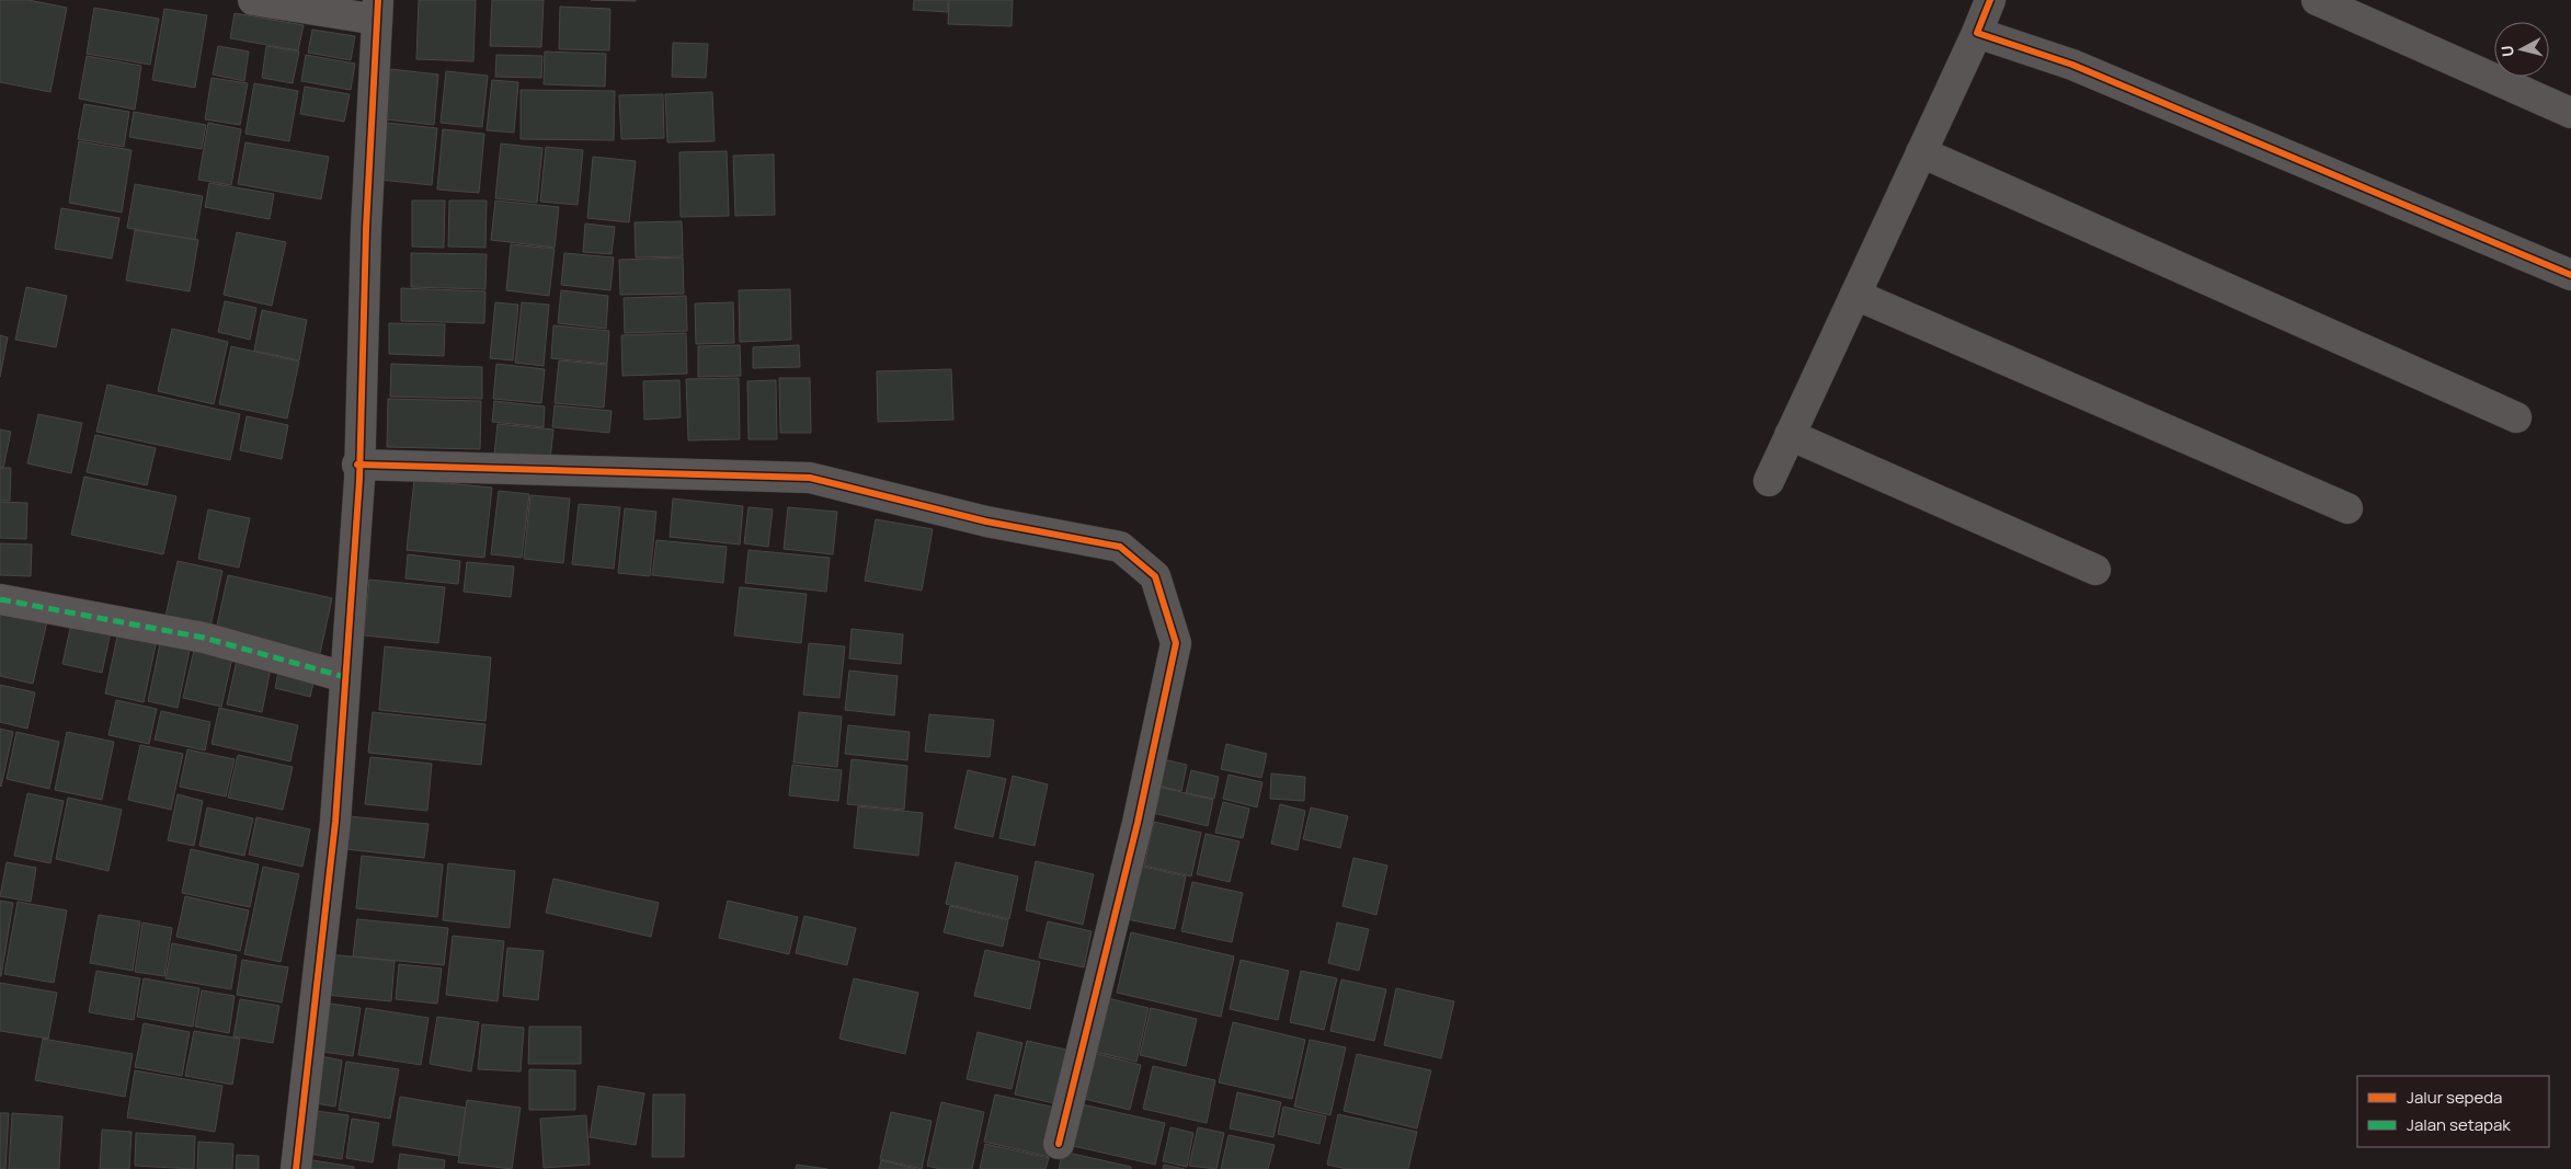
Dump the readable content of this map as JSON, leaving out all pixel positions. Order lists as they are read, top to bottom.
{
  "legend": ["Jalur sepeda", "Jalan setapak"],
  "north": "left"
}
